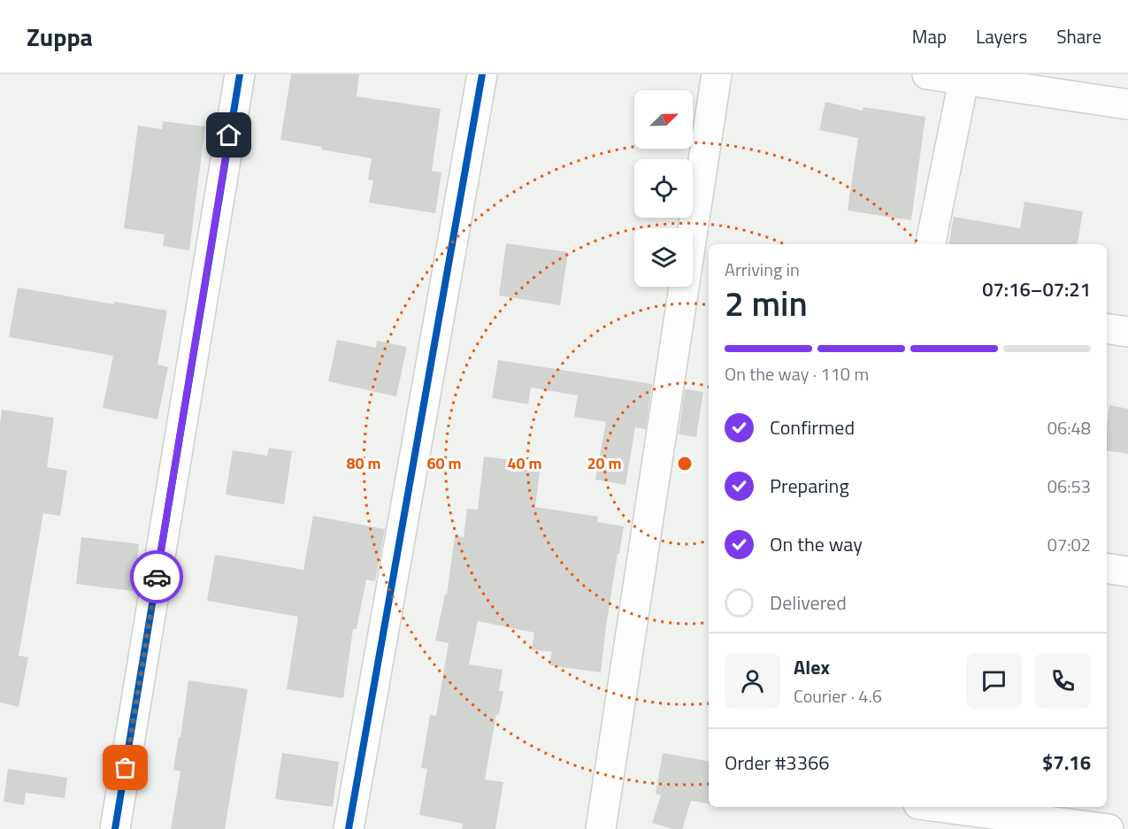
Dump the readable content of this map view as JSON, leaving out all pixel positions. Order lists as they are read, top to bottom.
{
  "north": "top right",
  "page": {
    "header": "Zuppa",
    "nav": ["Map", "Layers", "Share"],
    "heading": ["2 min", "Arriving in", "07:16–07:21"],
    "panel": [
      "Alex",
      "Courier · 4.6",
      "Order #3366",
      "$7.16"
    ],
    "bar": "On the way · 110 m",
    "list": [
      ["Confirmed", "06:48"],
      ["Preparing", "06:53"],
      ["On the way", "07:02"],
      "Delivered"
    ]
  },
  "rings": [
    "60 m",
    "40 m",
    "20 m",
    "80 m"
  ]
}
